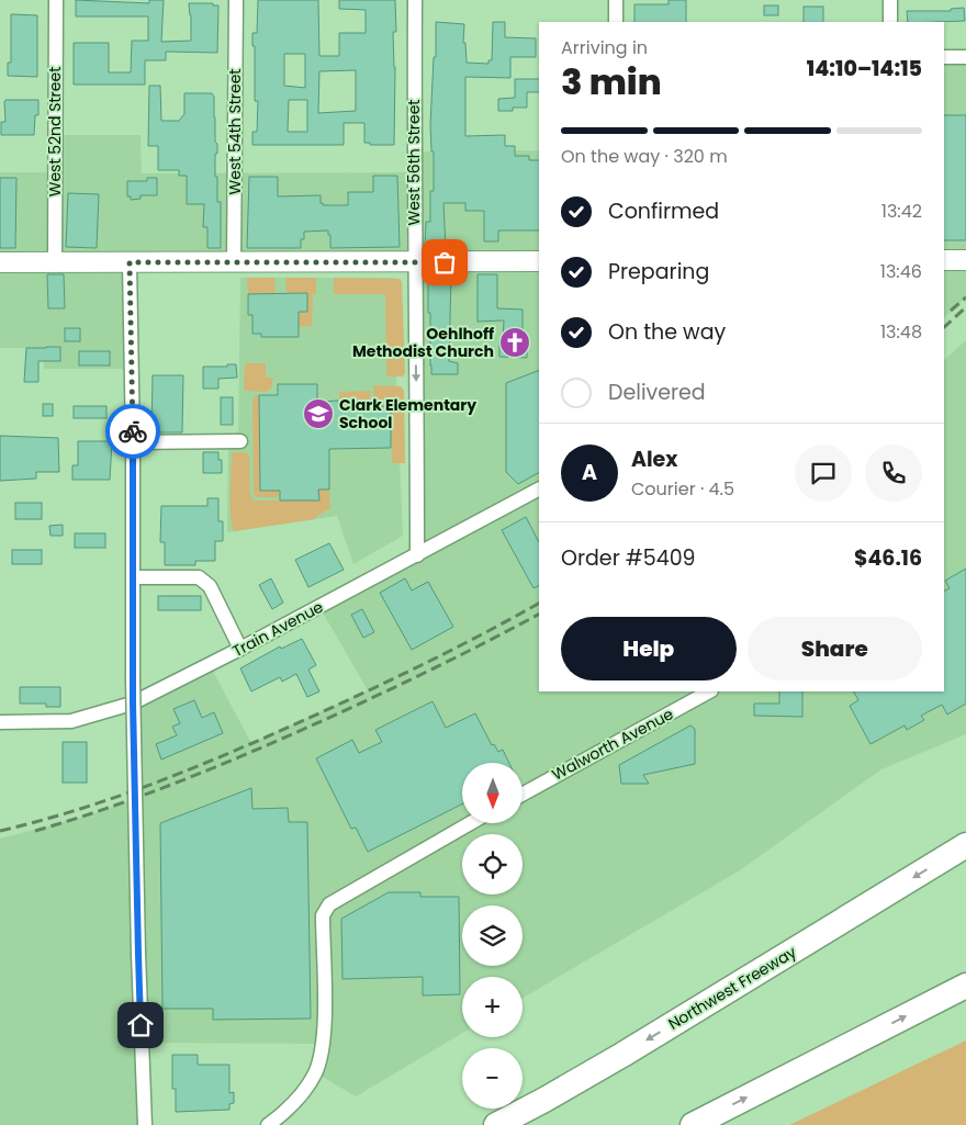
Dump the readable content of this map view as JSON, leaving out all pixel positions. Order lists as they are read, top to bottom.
{
  "streets": {
    "highway": ["Northwest Freeway"],
    "street": [
      "West 52nd Street",
      "West 54th Street",
      "West 56th Street",
      "Train Avenue",
      "Walworth Avenue"
    ]
  },
  "crossings": [
    ["West 56th Street", "Train Avenue"]
  ],
  "one_way": ["West 56th Street"],
  "places": {
    "church": ["Oehlhoff Methodist Church"],
    "school or university": ["Clark Elementary School"]
  },
  "north": "bottom",
  "page": {
    "heading": ["3 min", "Arriving in", "14:10–14:15"],
    "panel": [
      "Alex",
      "Courier · 4.5",
      "Order #5409",
      "$46.16"
    ],
    "bar": "On the way · 320 m",
    "list": [
      ["Confirmed", "13:42"],
      ["Preparing", "13:46"],
      ["On the way", "13:48"],
      "Delivered"
    ],
    "round": "A",
    "buttons": ["Help", "Share"],
    "map_buttons": ["+", "−"]
  }
}
